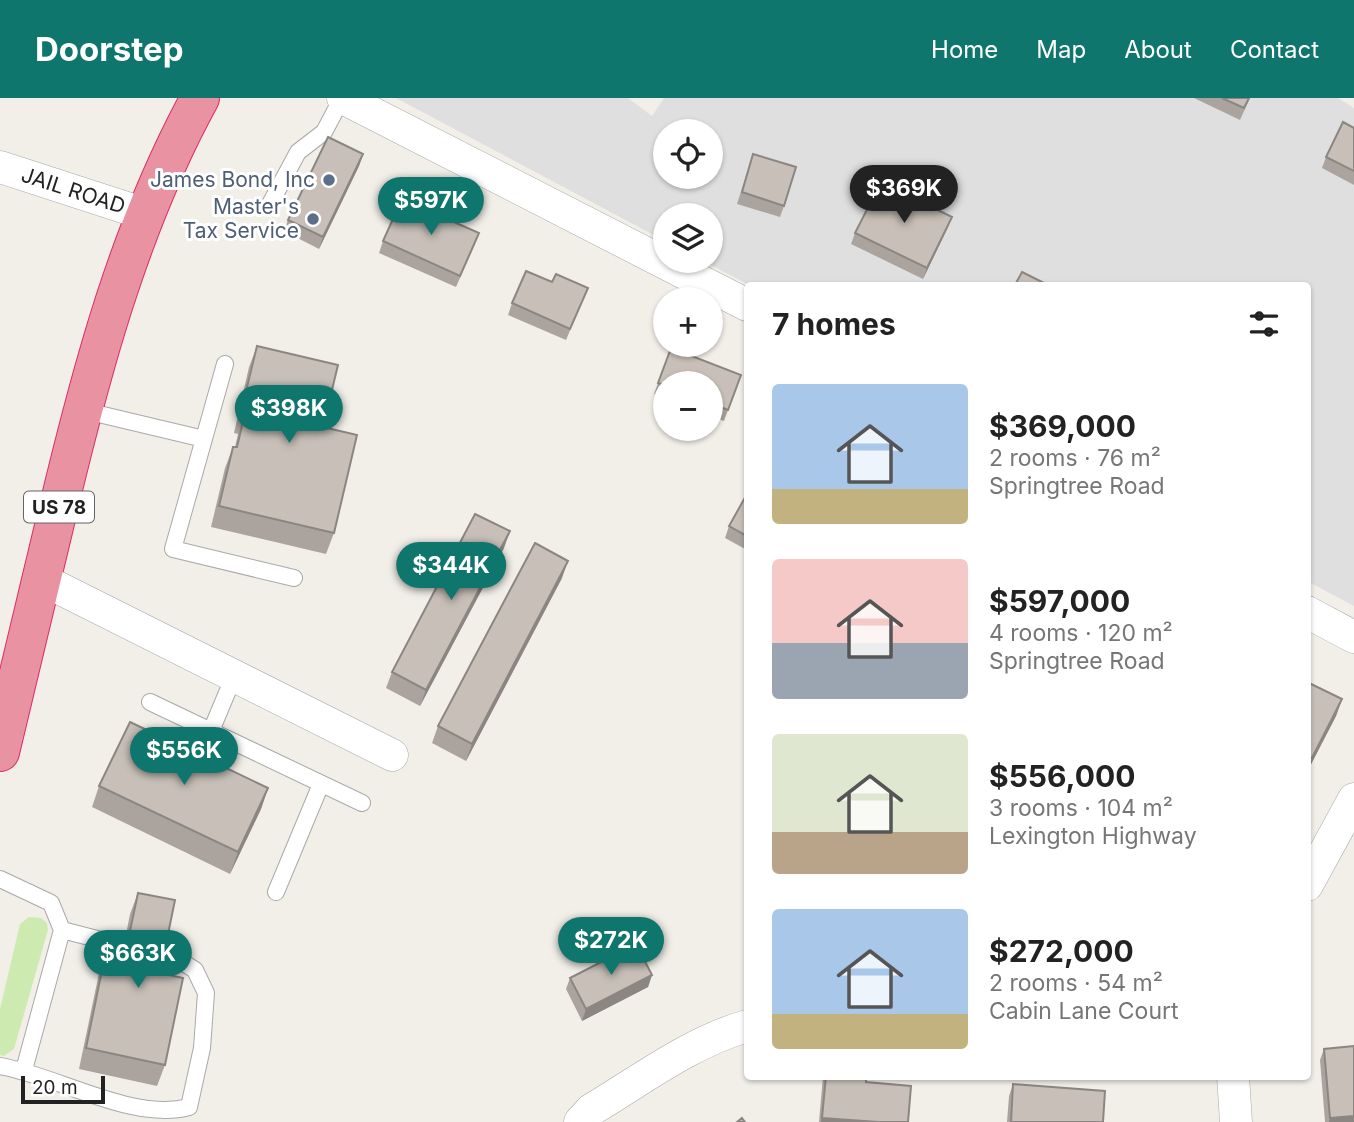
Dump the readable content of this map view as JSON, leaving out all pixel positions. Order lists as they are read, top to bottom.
{
  "streets": {
    "highway": ["US 78"],
    "street": ["JAIL ROAD"]
  },
  "crossings": [
    ["JAIL ROAD", "US 78"]
  ],
  "places": ["James Bond, Inc", "Master's Tax Service"],
  "scale_bar": "20 m",
  "page": {
    "header": "Doorstep",
    "nav": [
      "Home",
      "Map",
      "About",
      "Contact"
    ],
    "map_buttons": ["+", "−"],
    "price": [
      "$369K",
      "$597K",
      "$398K",
      "$344K",
      "$556K",
      "$272K",
      "$663K"
    ],
    "heading": "7 homes",
    "list": [
      {
        "name": "$369,000",
        "note": "2 rooms · 76 m² · Springtree Road"
      },
      {
        "name": "$597,000",
        "note": "4 rooms · 120 m² · Springtree Road"
      },
      {
        "name": "$556,000",
        "note": "3 rooms · 104 m² · Lexington Highway"
      },
      {
        "name": "$272,000",
        "note": "2 rooms · 54 m² · Cabin Lane Court"
      }
    ],
    "scale": "20 m"
  }
}
